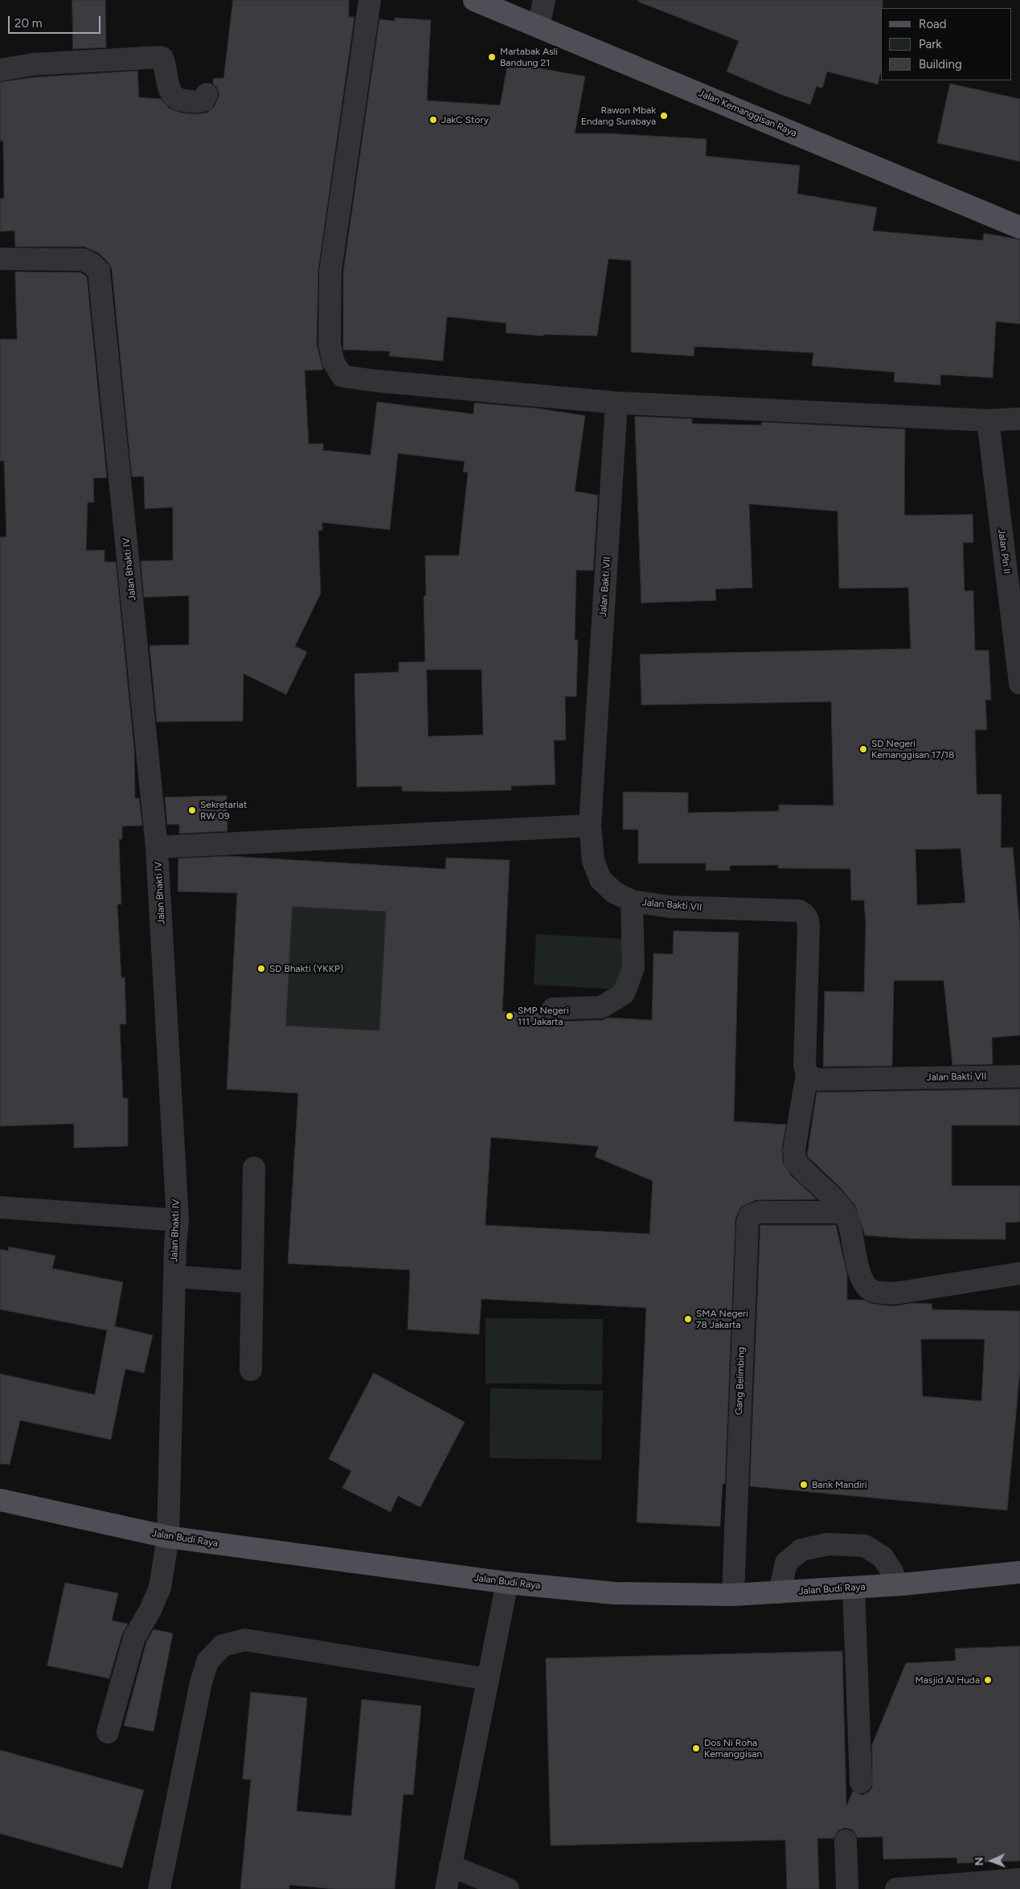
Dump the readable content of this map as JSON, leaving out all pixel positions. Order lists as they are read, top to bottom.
{
  "streets": {
    "main road": ["Jalan Kemanggisan Raya", "Jalan Budi Raya"],
    "street": [
      "Jalan Pln II",
      "Jalan Bhakti IV",
      "Jalan Bakti VII",
      "Gang Belimbing"
    ]
  },
  "crossings": [
    ["Jalan Bhakti IV", "Jalan Budi Raya"],
    ["Gang Belimbing", "Jalan Budi Raya"]
  ],
  "places": [
    "Martabak Asli Bandung 21",
    "Rawon Mbak Endang Surabaya",
    "JakC Story",
    "SD Negeri Kemanggisan 17/18",
    "Sekretariat RW 09",
    "SD Bhakti (YKKP)",
    "SMP Negeri 111 Jakarta",
    "SMA Negeri 78 Jakarta",
    "Bank Mandiri",
    "Masjid Al Huda",
    "Dos Ni Roha Kemanggisan"
  ],
  "legend": ["Road", "Park", "Building"],
  "scale_bar": "20 m",
  "north": "left"
}
